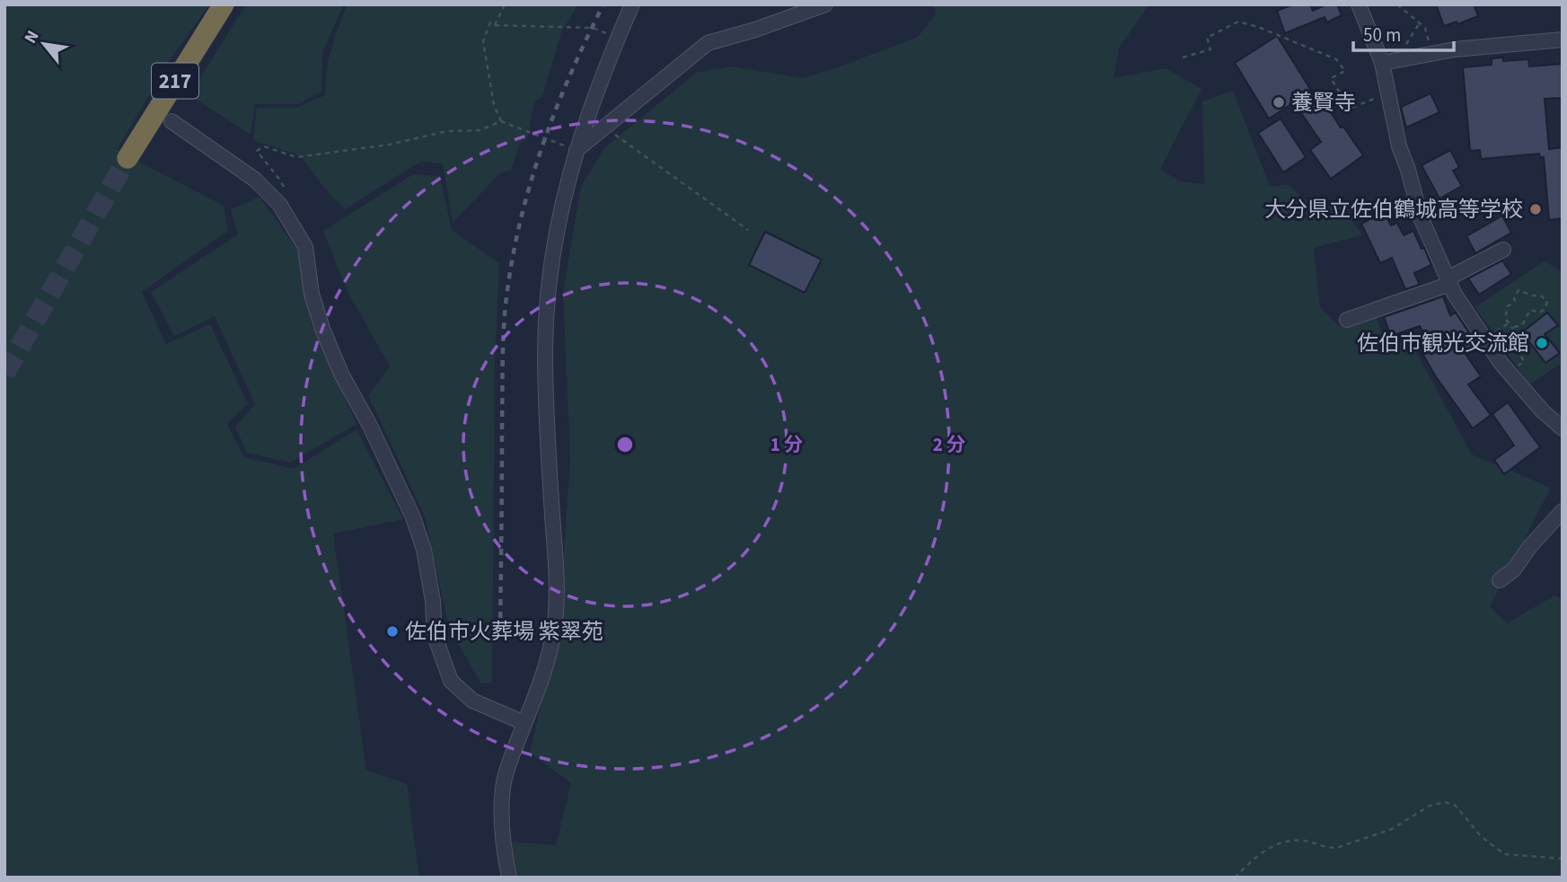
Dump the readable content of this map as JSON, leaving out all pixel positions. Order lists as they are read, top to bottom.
{
  "streets": {
    "highway": ["217"]
  },
  "places": [
    "養賢寺",
    "大分県立佐伯鶴城高等学校",
    "佐伯市観光交流館",
    "佐伯市火葬場 紫翠苑"
  ],
  "scale_bar": "50 m",
  "north": "top left",
  "rings": ["1 分", "2 分"]
}
